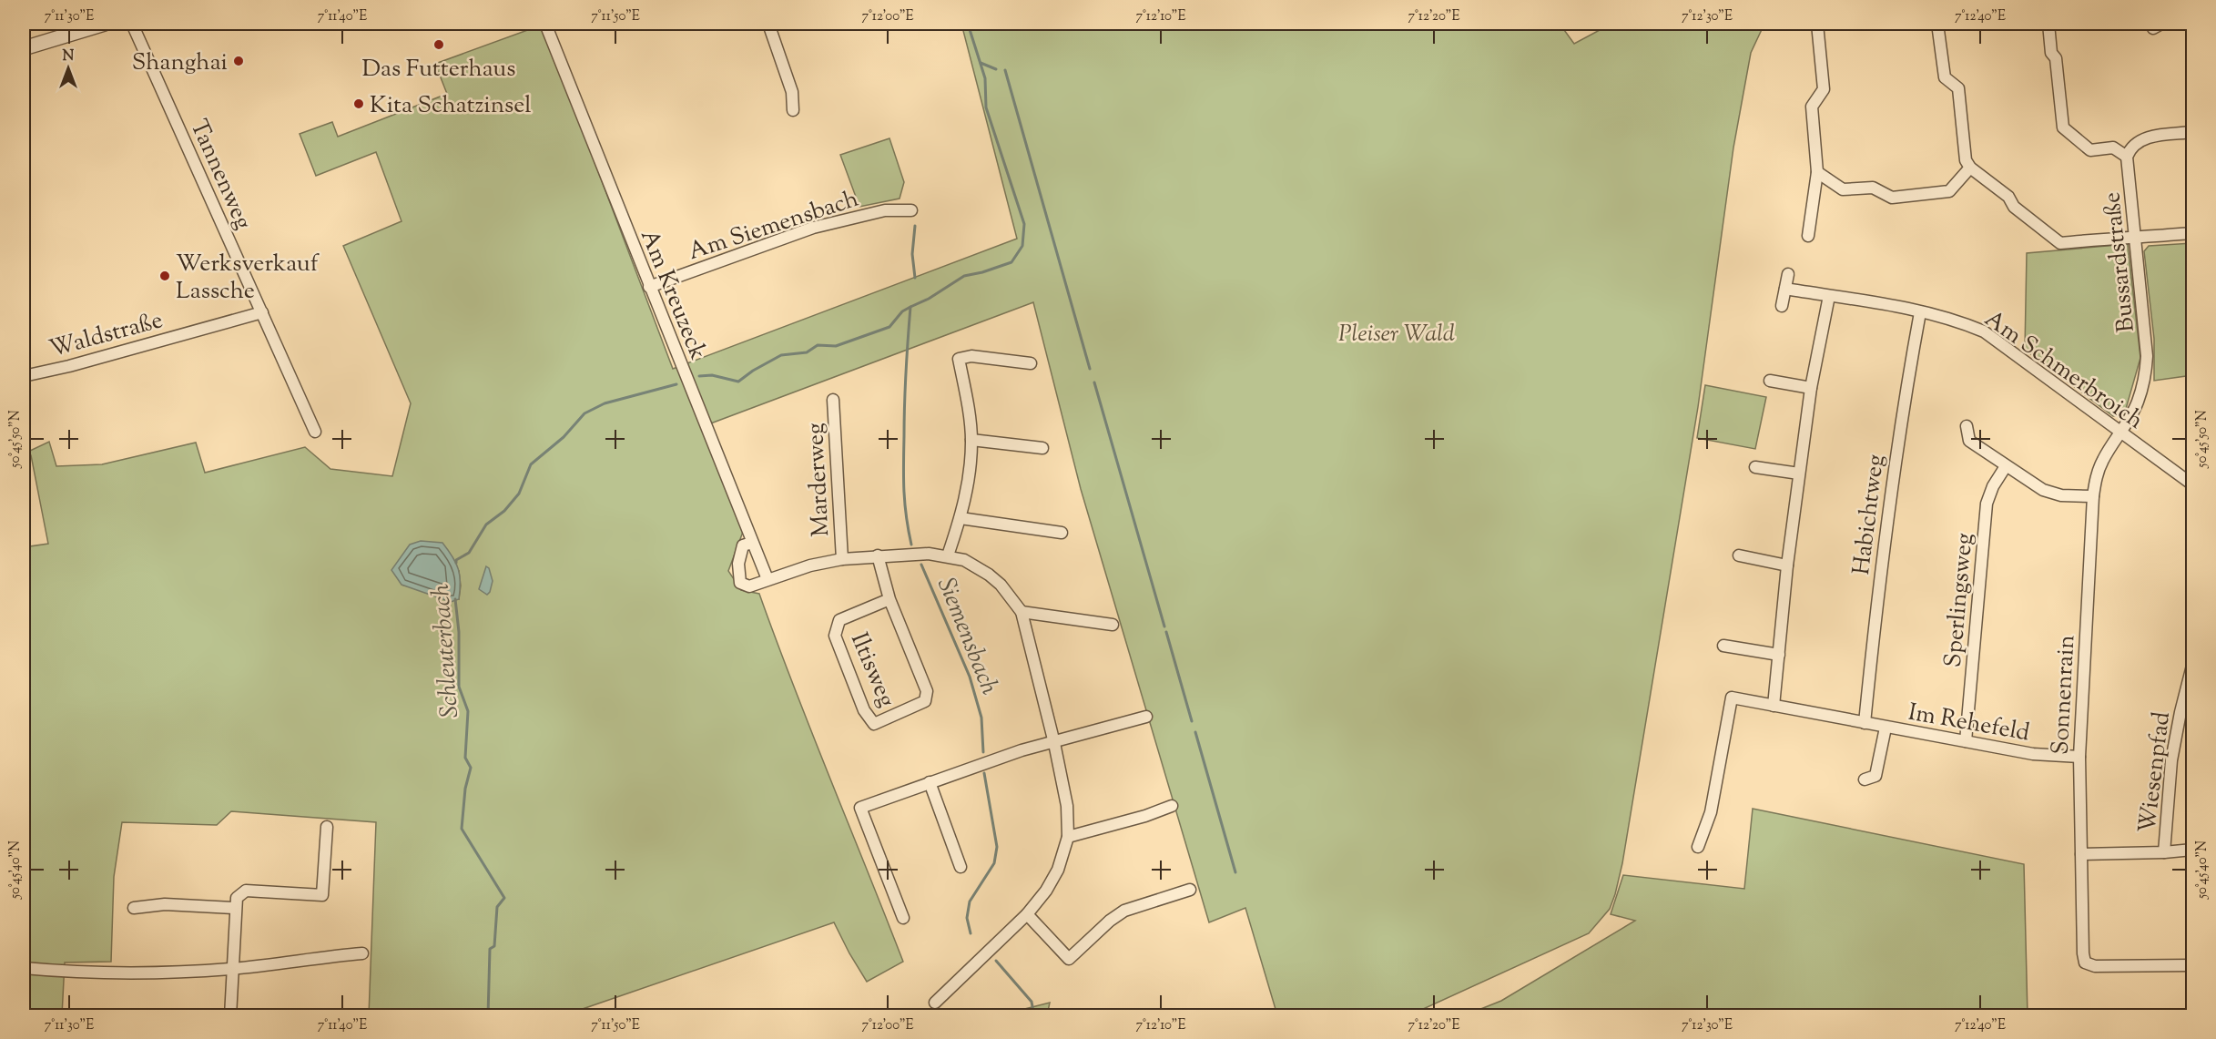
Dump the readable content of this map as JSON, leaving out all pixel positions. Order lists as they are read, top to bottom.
{
  "streets": {
    "street": [
      "Tannenweg",
      "Am Siemensbach",
      "Bussardstraße",
      "Am Kreuzeck",
      "Waldstraße",
      "Am Schmerbroich",
      "Marderweg",
      "Habichtweg",
      "Sperlingsweg",
      "Iltisweg",
      "Sonnenrain",
      "Im Rehefeld",
      "Wiesenpfad"
    ]
  },
  "crossings": [
    ["Tannenweg", "Waldstraße"],
    ["Am Siemensbach", "Am Kreuzeck"],
    ["Bussardstraße", "Am Schmerbroich"],
    ["Bussardstraße", "Sonnenrain"],
    ["Am Schmerbroich", "Habichtweg"],
    ["Am Schmerbroich", "Sonnenrain"],
    ["Habichtweg", "Im Rehefeld"],
    ["Sperlingsweg", "Im Rehefeld"],
    ["Sonnenrain", "Im Rehefeld"]
  ],
  "water": ["Siemensbach", "Schleuterbach"],
  "parks": ["Pleiser Wald"],
  "places": [
    "Das Futterhaus",
    "Shanghai",
    "Kita Schatzinsel",
    "Werksverkauf Lassche"
  ],
  "north": "top",
  "coordinates": [
    "7°11'30\"E",
    "7°11'40\"E",
    "7°11'50\"E",
    "7°12'00\"E",
    "7°12'10\"E",
    "7°12'20\"E",
    "7°12'30\"E",
    "7°12'40\"E",
    "50°45'50\"N",
    "50°45'40\"N"
  ]
}
